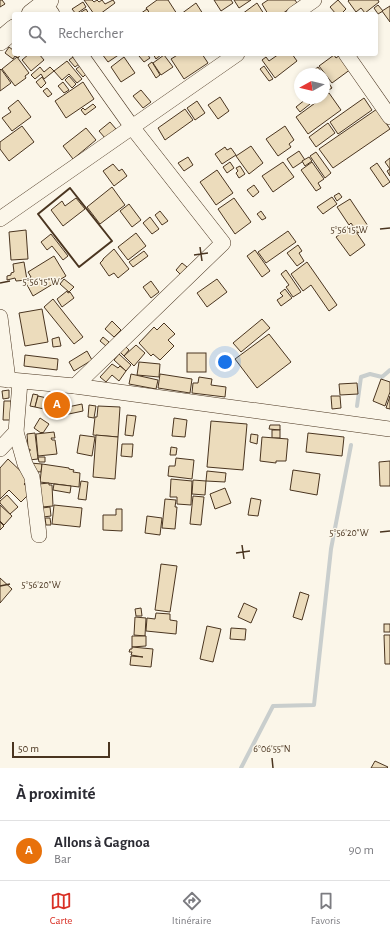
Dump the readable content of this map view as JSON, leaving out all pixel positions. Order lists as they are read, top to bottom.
{
  "scale_bar": "50 m",
  "north": "left",
  "page": {
    "search": "Rechercher",
    "pins": "A",
    "scale": "50 m",
    "heading": "À proximité",
    "list": [
      {
        "mark": "A",
        "name": "Allons à Gagnoa",
        "note": "Bar",
        "value": "90 m"
      }
    ],
    "nav": ["Carte", "Itinéraire", "Favoris"]
  },
  "coordinates": ["5°56'15\"W", "5°56'20\"W", "6°06'55\"N"]
}
